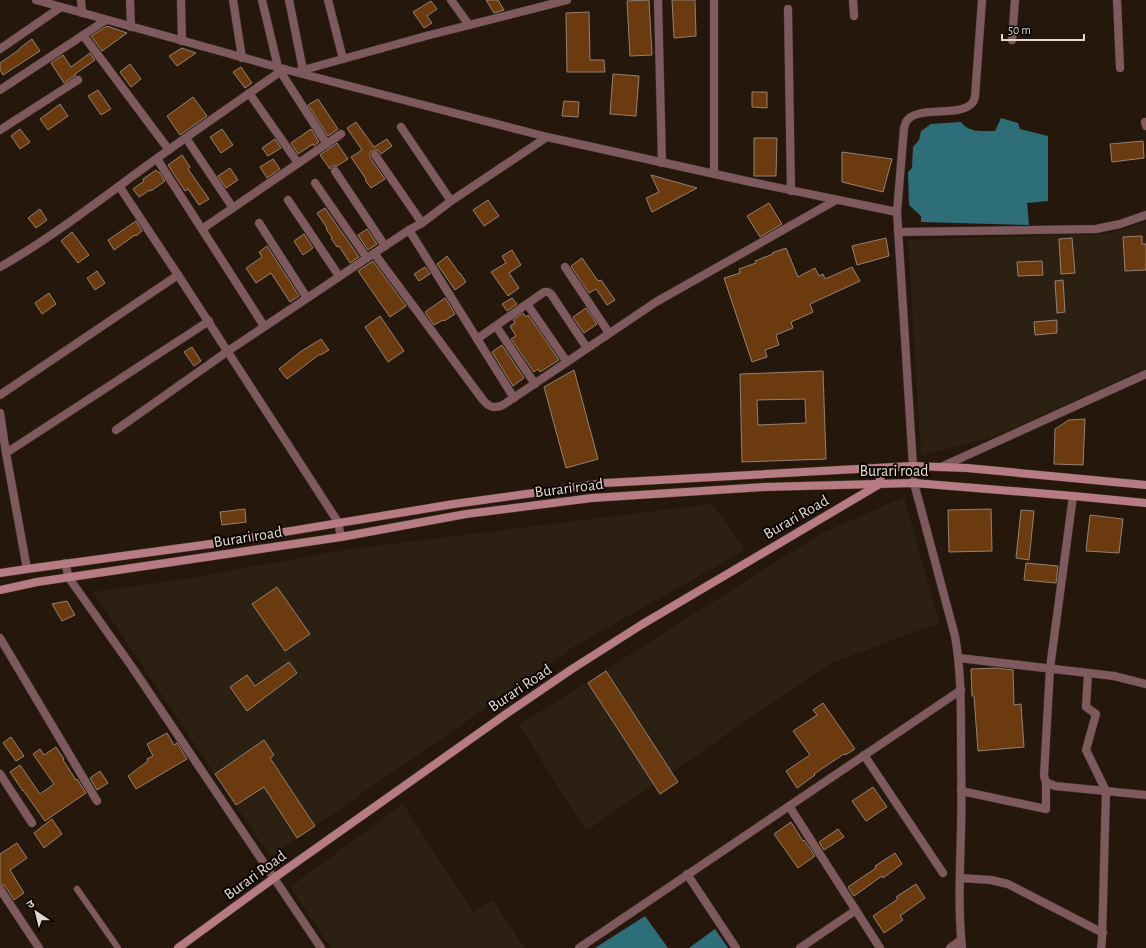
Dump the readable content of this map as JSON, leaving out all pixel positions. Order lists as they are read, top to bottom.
{
  "streets": {
    "main road": ["Burari road", "Burari Road"]
  },
  "crossings": [
    ["Burari road", "Burari Road"]
  ],
  "scale_bar": "50 m",
  "north": "top left"
}
